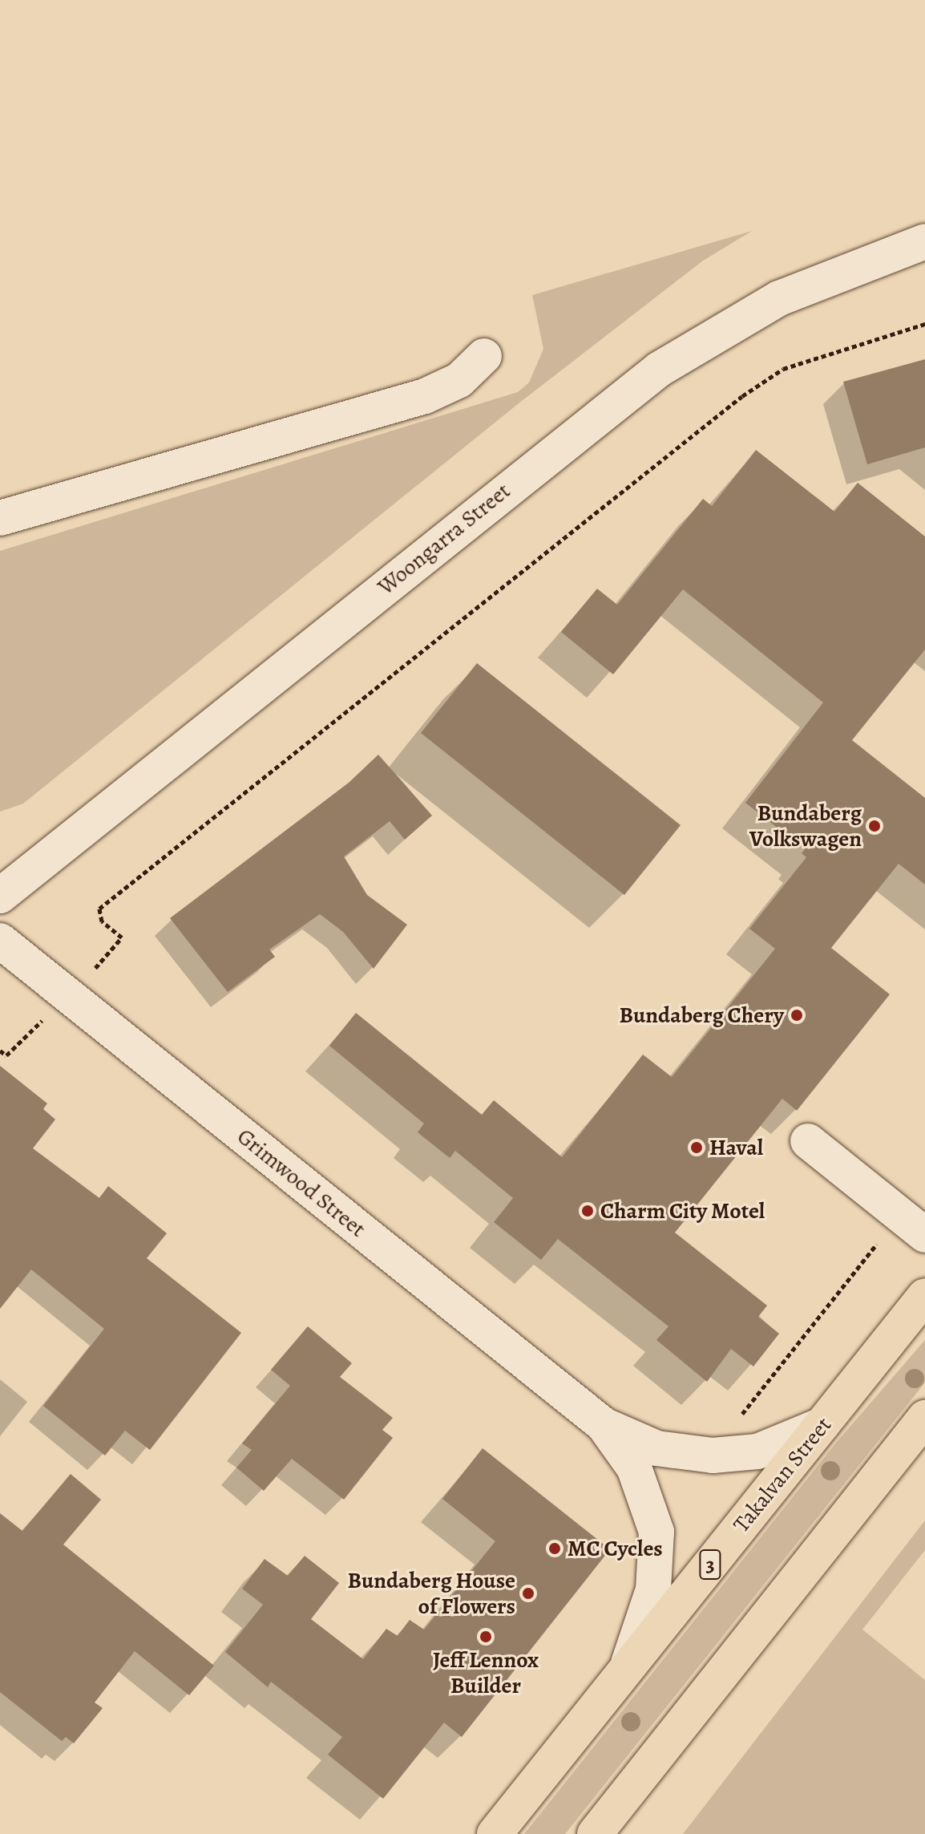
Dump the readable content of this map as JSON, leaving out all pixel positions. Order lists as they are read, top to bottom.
{
  "streets": {
    "highway": ["Takalvan Street", "3"],
    "street": ["Woongarra Street", "Grimwood Street"]
  },
  "crossings": [
    ["Grimwood Street", "Takalvan Street"]
  ],
  "places": [
    "Bundaberg Volkswagen",
    "Bundaberg Chery",
    "Haval",
    "Charm City Motel",
    "MC Cycles",
    "Bundaberg House of Flowers",
    "Jeff Lennox Builder"
  ]
}
